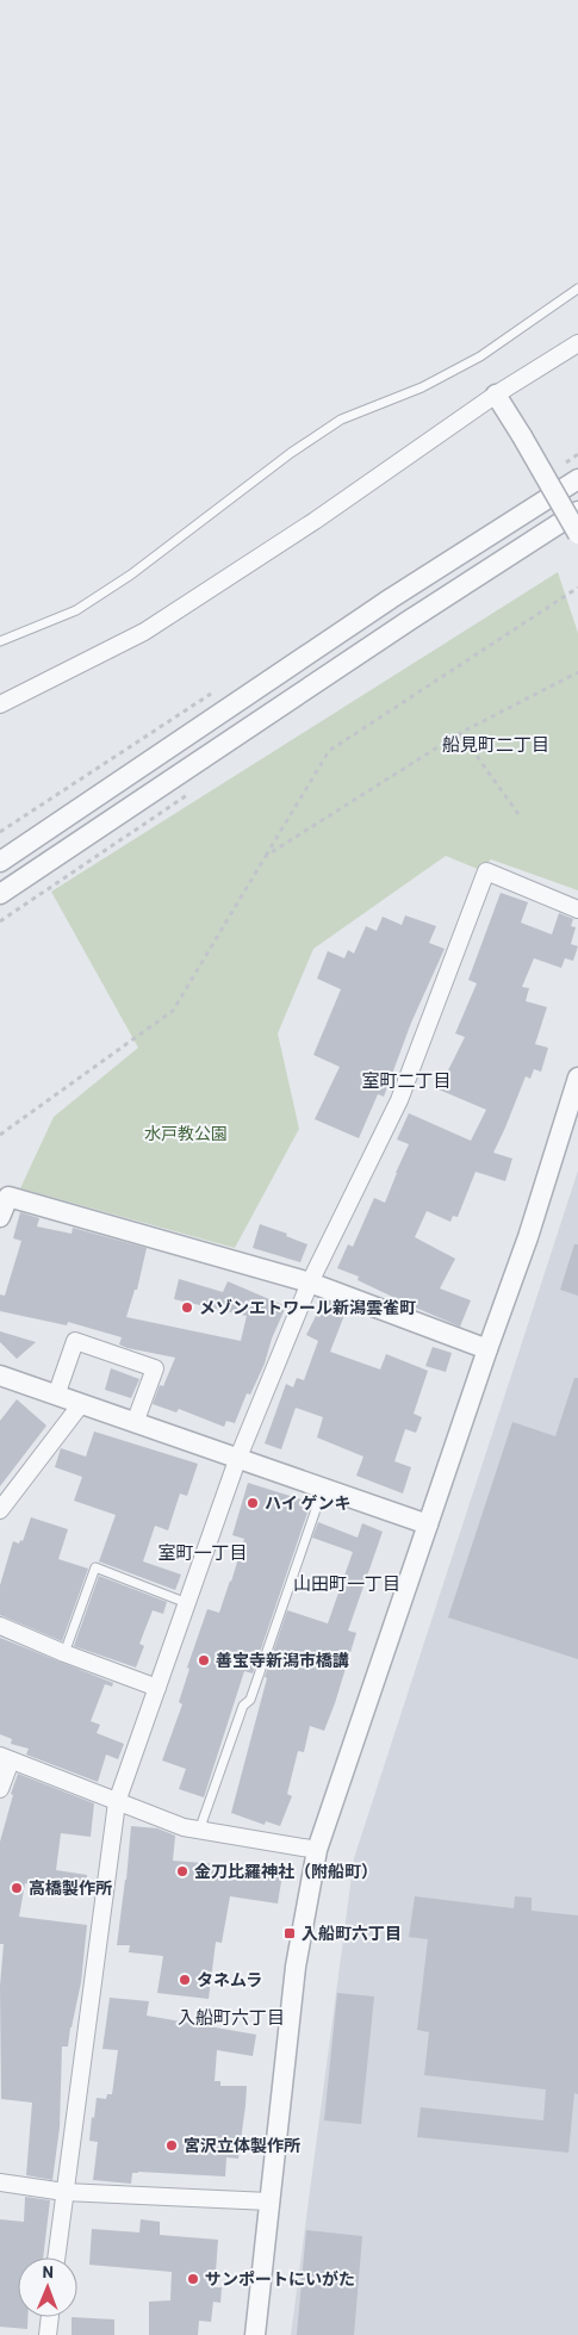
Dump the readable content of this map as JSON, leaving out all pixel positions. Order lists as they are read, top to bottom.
{
  "districts": [
    "船見町二丁目",
    "室町二丁目",
    "室町一丁目",
    "山田町一丁目",
    "入船町六丁目"
  ],
  "parks": ["水戸教公園"],
  "places": {
    "other": [
      "メゾンエトワール新潟雲雀町",
      "ハイ ゲンキ",
      "善宝寺新潟市橋講",
      "金刀比羅神社（附船町）",
      "高橋製作所",
      "タネムラ",
      "宮沢立体製作所",
      "サンポートにいがた"
    ],
    "transit": ["入船町六丁目"]
  },
  "north": "top"
}
